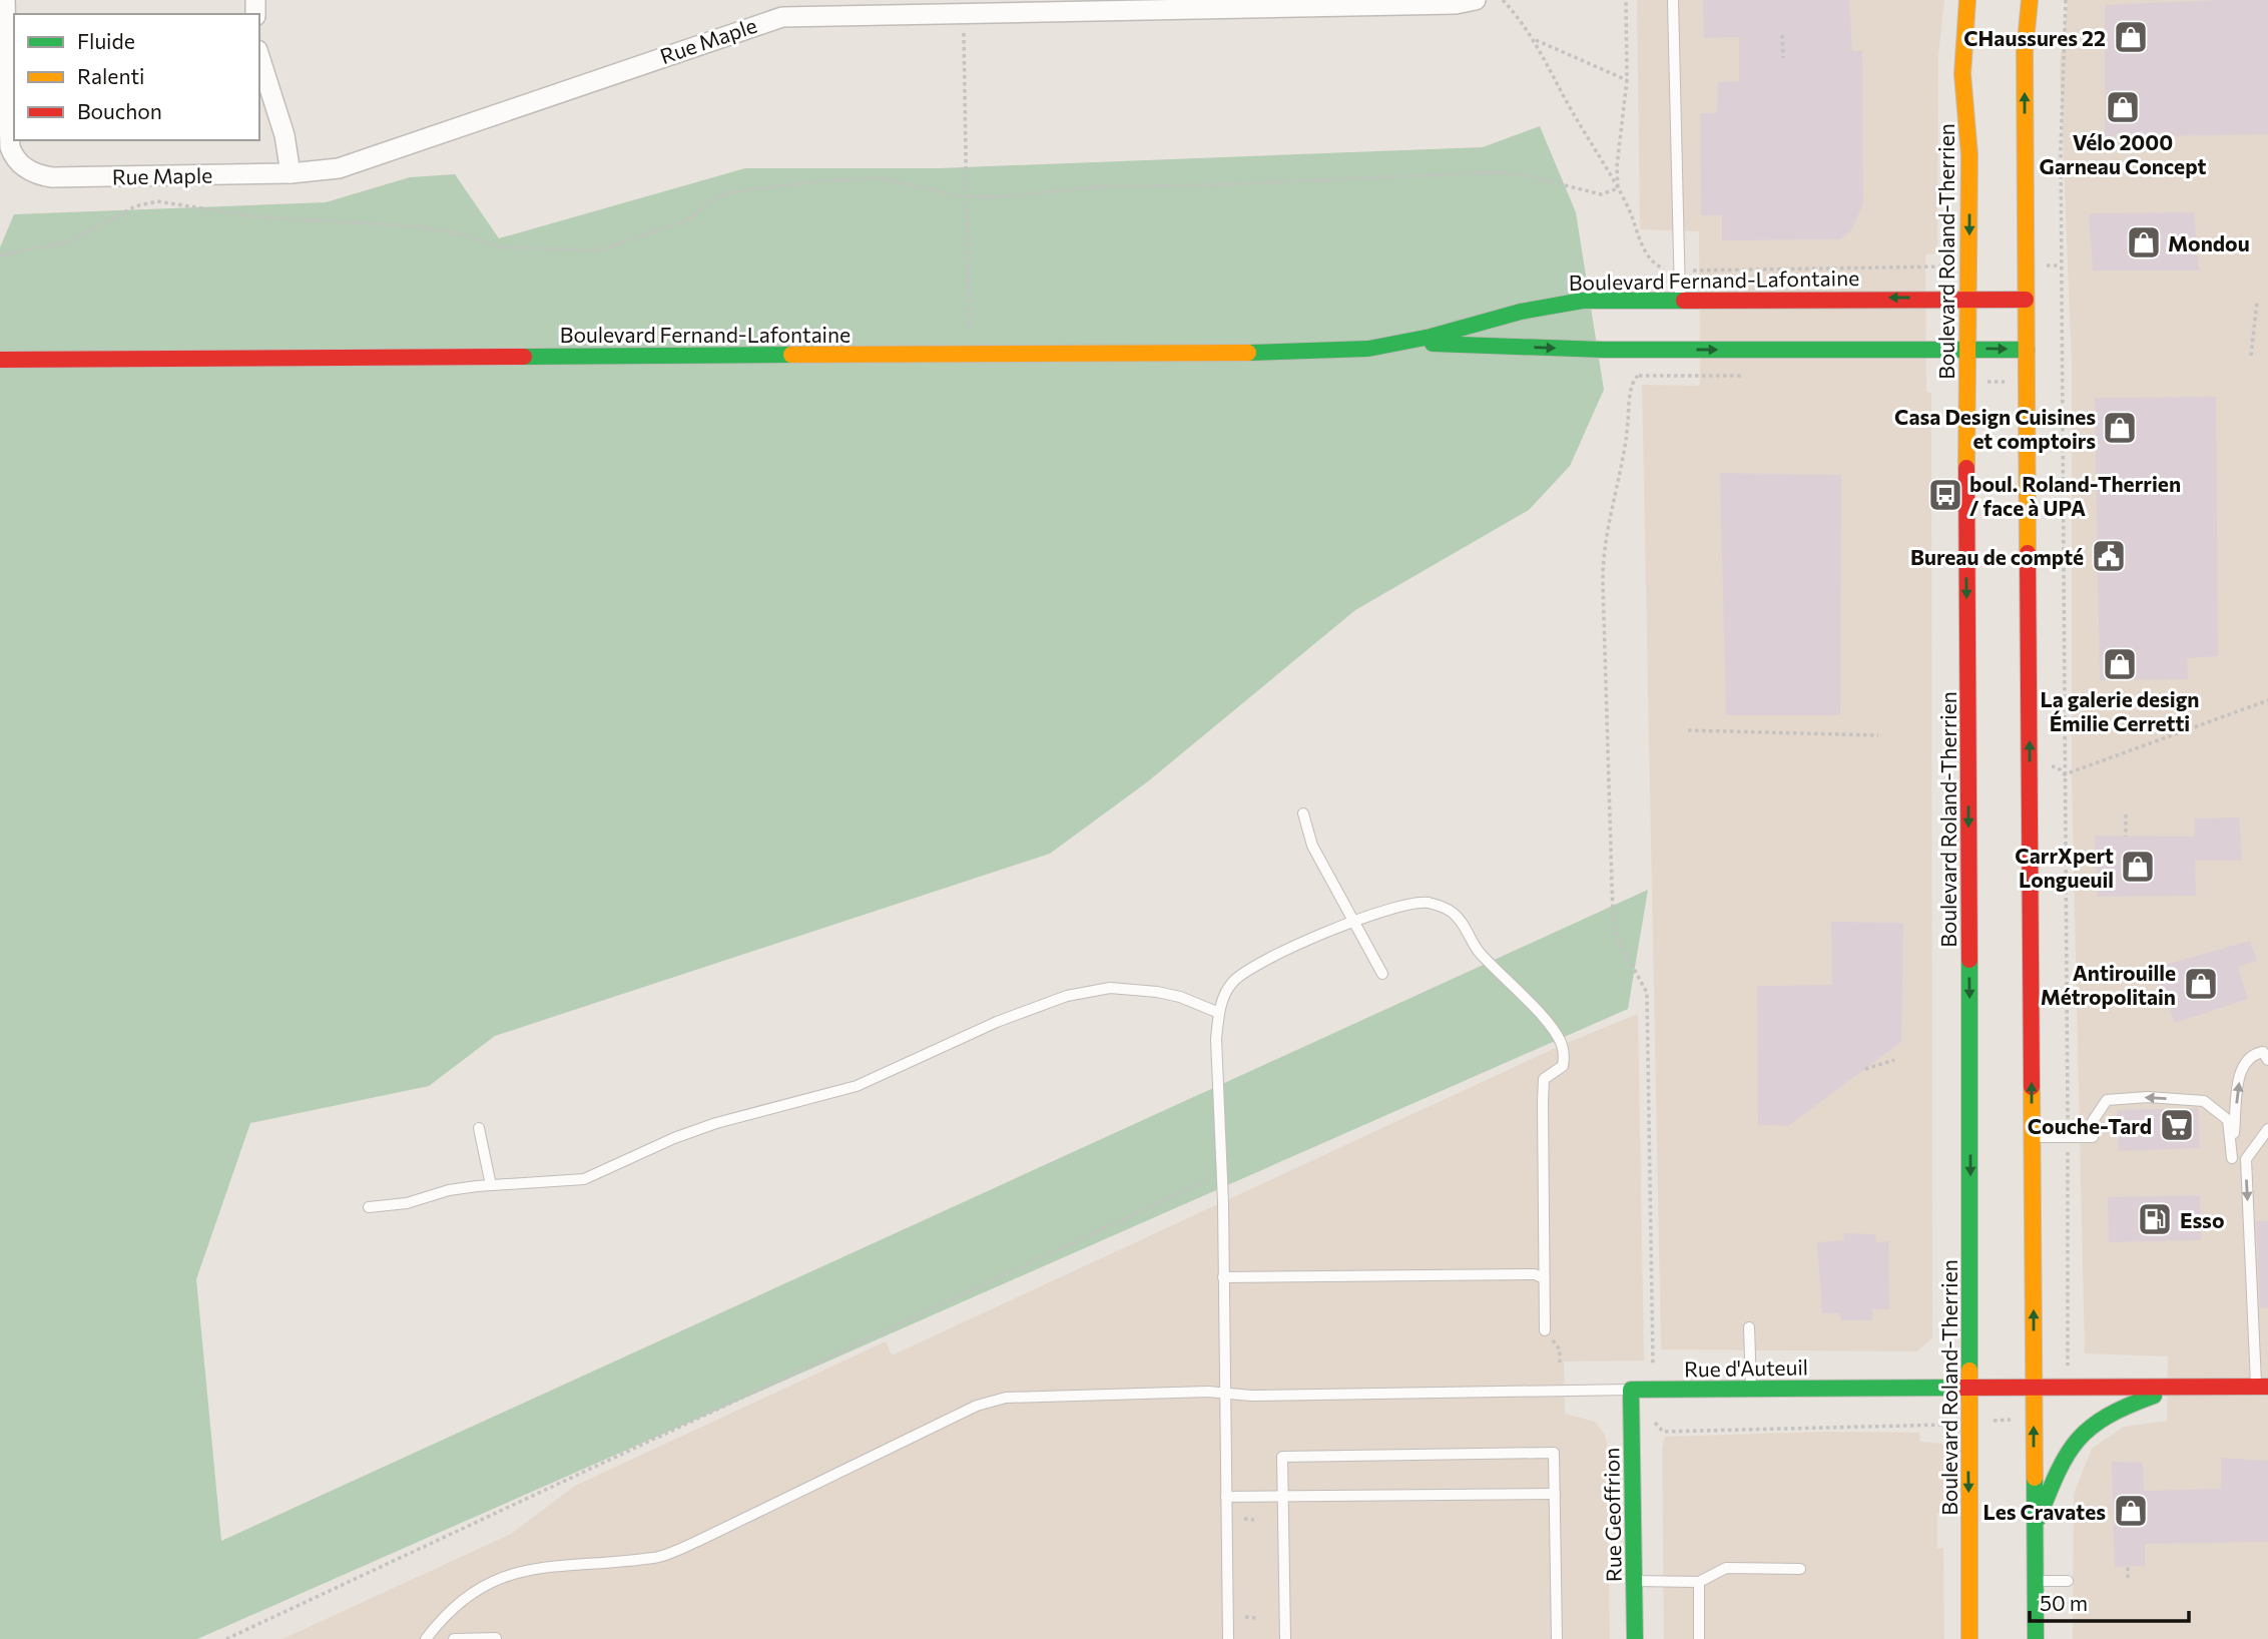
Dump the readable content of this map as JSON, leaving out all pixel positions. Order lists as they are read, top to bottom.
{
  "streets": {
    "street": [
      "Rue Maple",
      "Boulevard Roland-Therrien",
      "Boulevard Fernand-Lafontaine",
      "Rue d'Auteuil",
      "Rue Geoffrion"
    ]
  },
  "crossings": [
    ["Boulevard Roland-Therrien", "Boulevard Fernand-Lafontaine"],
    ["Boulevard Roland-Therrien", "Rue d'Auteuil"],
    ["Rue d'Auteuil", "Rue Geoffrion"]
  ],
  "places": {
    "shop": [
      "CHaussures 22",
      "Vélo 2000 Garneau Concept",
      "Mondou",
      "Casa Design Cuisines et comptoirs",
      "La galerie design Émilie Cerretti",
      "CarrXpert Longueuil",
      "Antirouille Métropolitain",
      "Les Cravates"
    ],
    "bus stop": ["boul. Roland-Therrien / face à UPA"],
    "public building": ["Bureau de compté"],
    "supermarket": ["Couche-Tard"],
    "fuel station": ["Esso"]
  },
  "legend": ["Fluide", "Ralenti", "Bouchon"],
  "scale_bar": "50 m"
}
